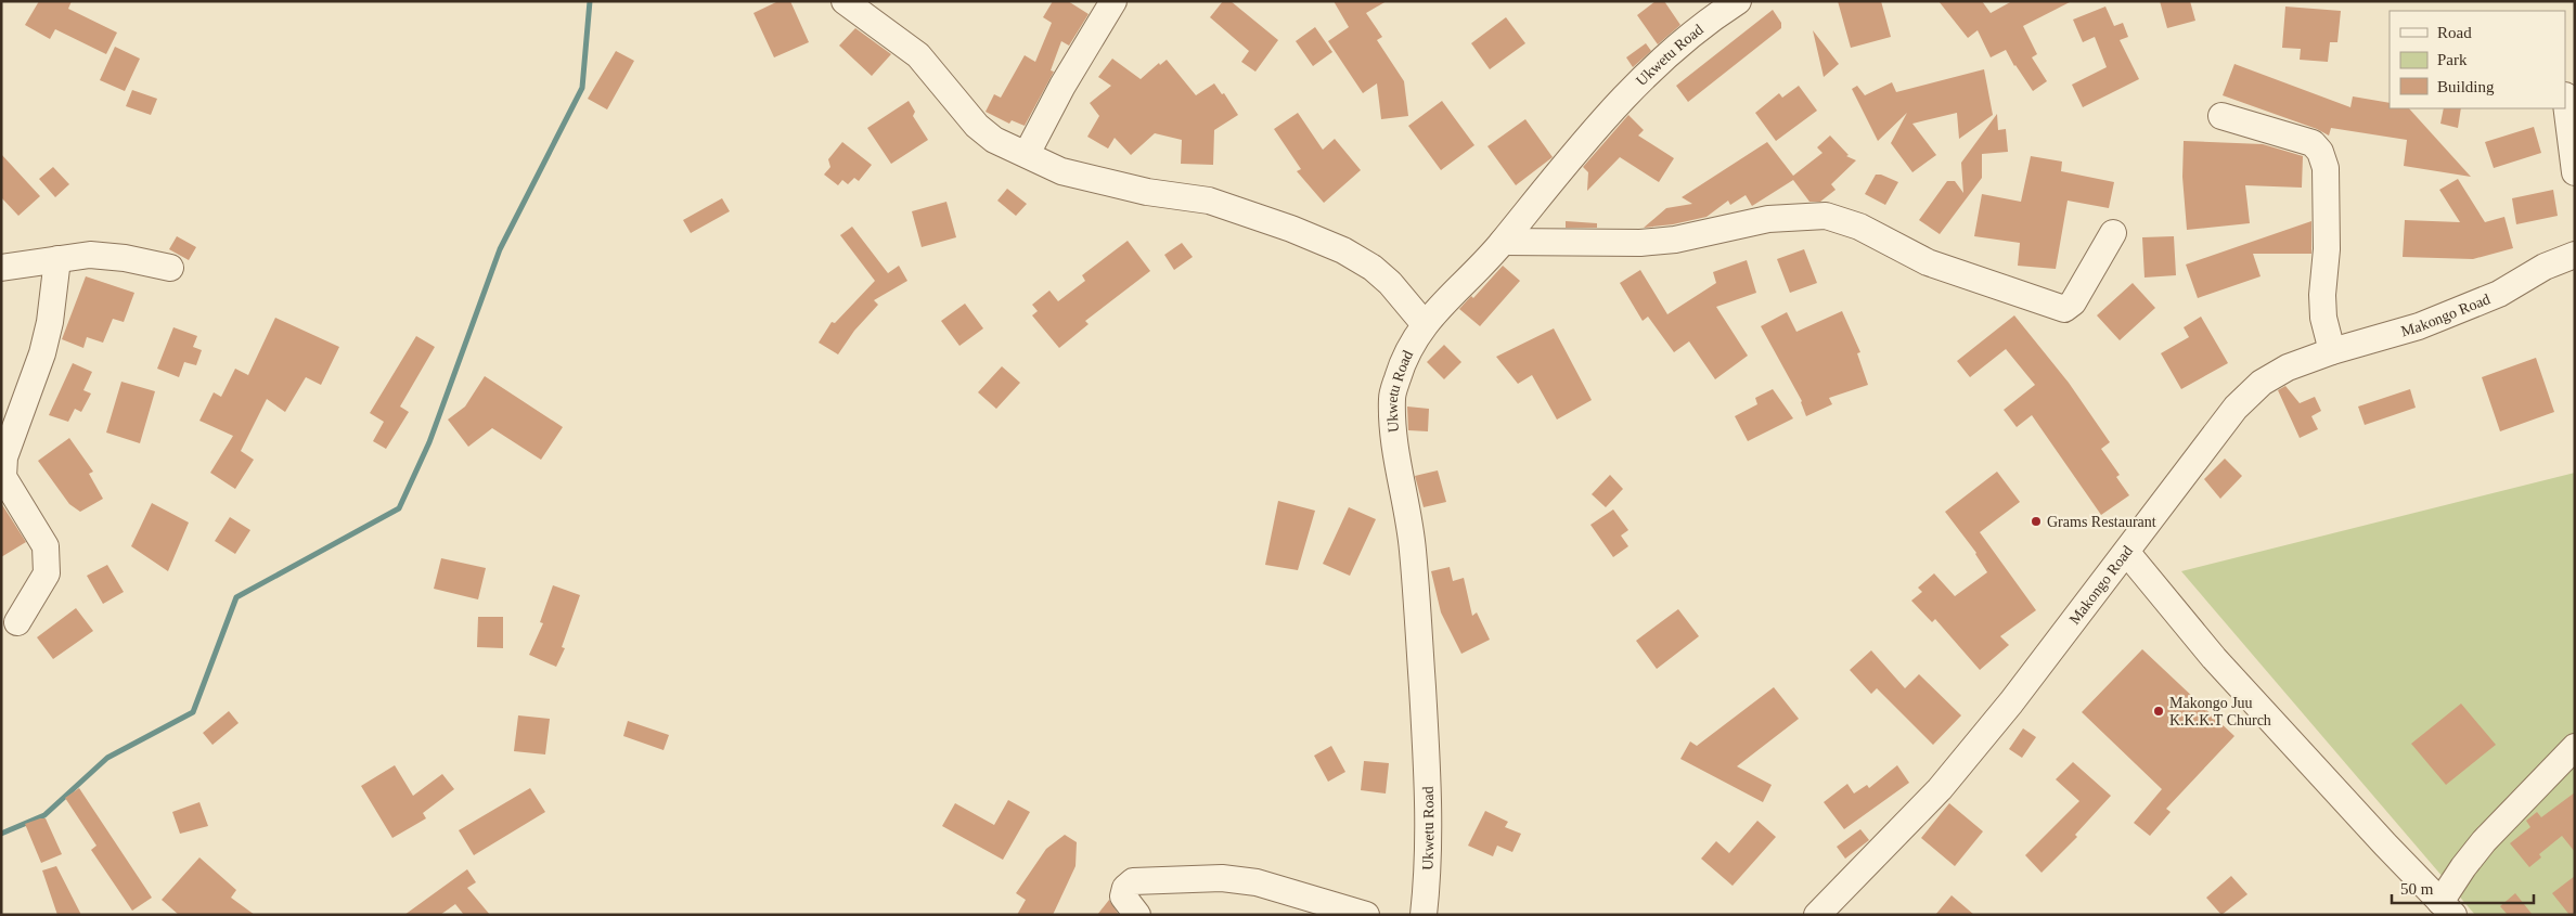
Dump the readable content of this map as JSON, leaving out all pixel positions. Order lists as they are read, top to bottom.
{
  "streets": {
    "street": ["Ukwetu Road", "Makongo Road"]
  },
  "places": ["Grams Restaurant", "Makongo Juu K.K.K.T Church"],
  "legend": ["Road", "Park", "Building"],
  "scale_bar": "50 m"
}
